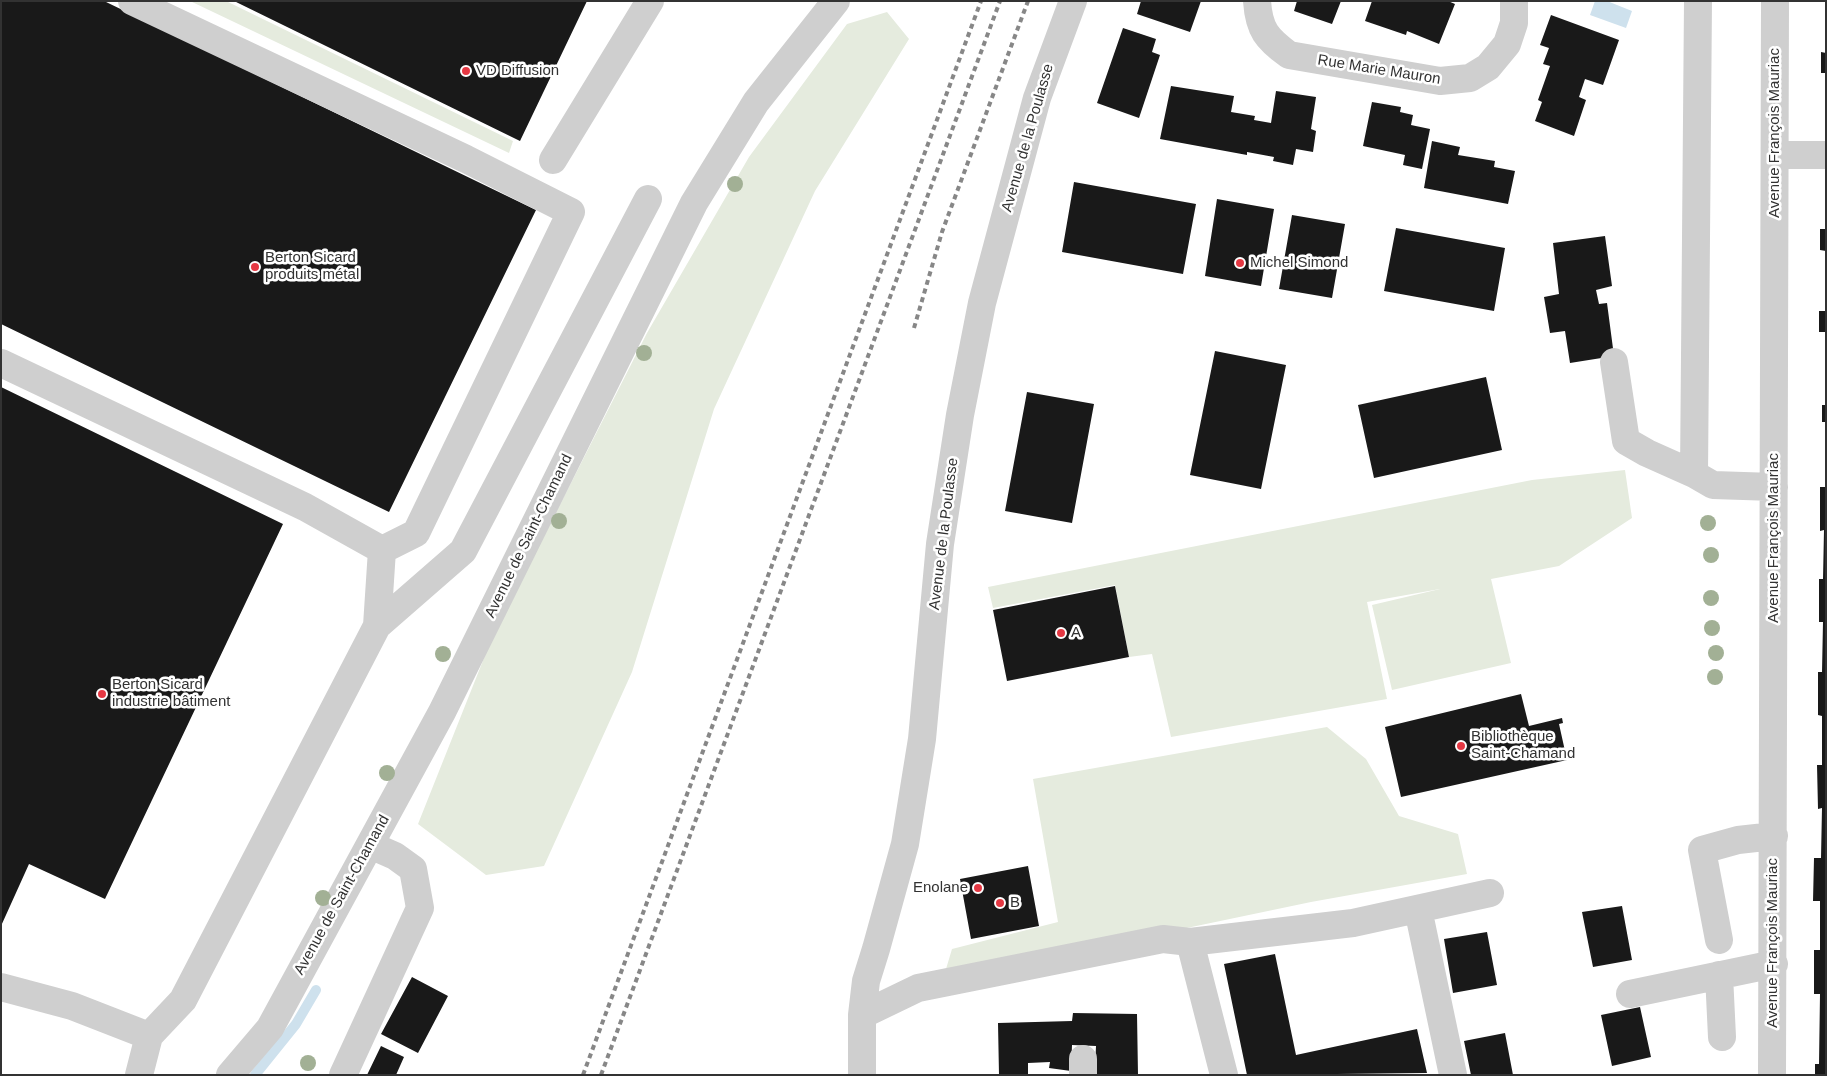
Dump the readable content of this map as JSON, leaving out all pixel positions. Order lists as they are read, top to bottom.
{
  "streets": {
    "street": [
      "Rue Marie Mauron",
      "Avenue François Mauriac",
      "Avenue de la Poulasse",
      "Avenue de Saint-Chamand"
    ]
  },
  "places": [
    "VD Diffusion",
    "Michel Simond",
    "Berton Sicard produits métal",
    "A",
    "Berton Sicard industrie bâtiment",
    "Bibliothèque Saint-Chamand",
    "Enolane",
    "B"
  ]
}
